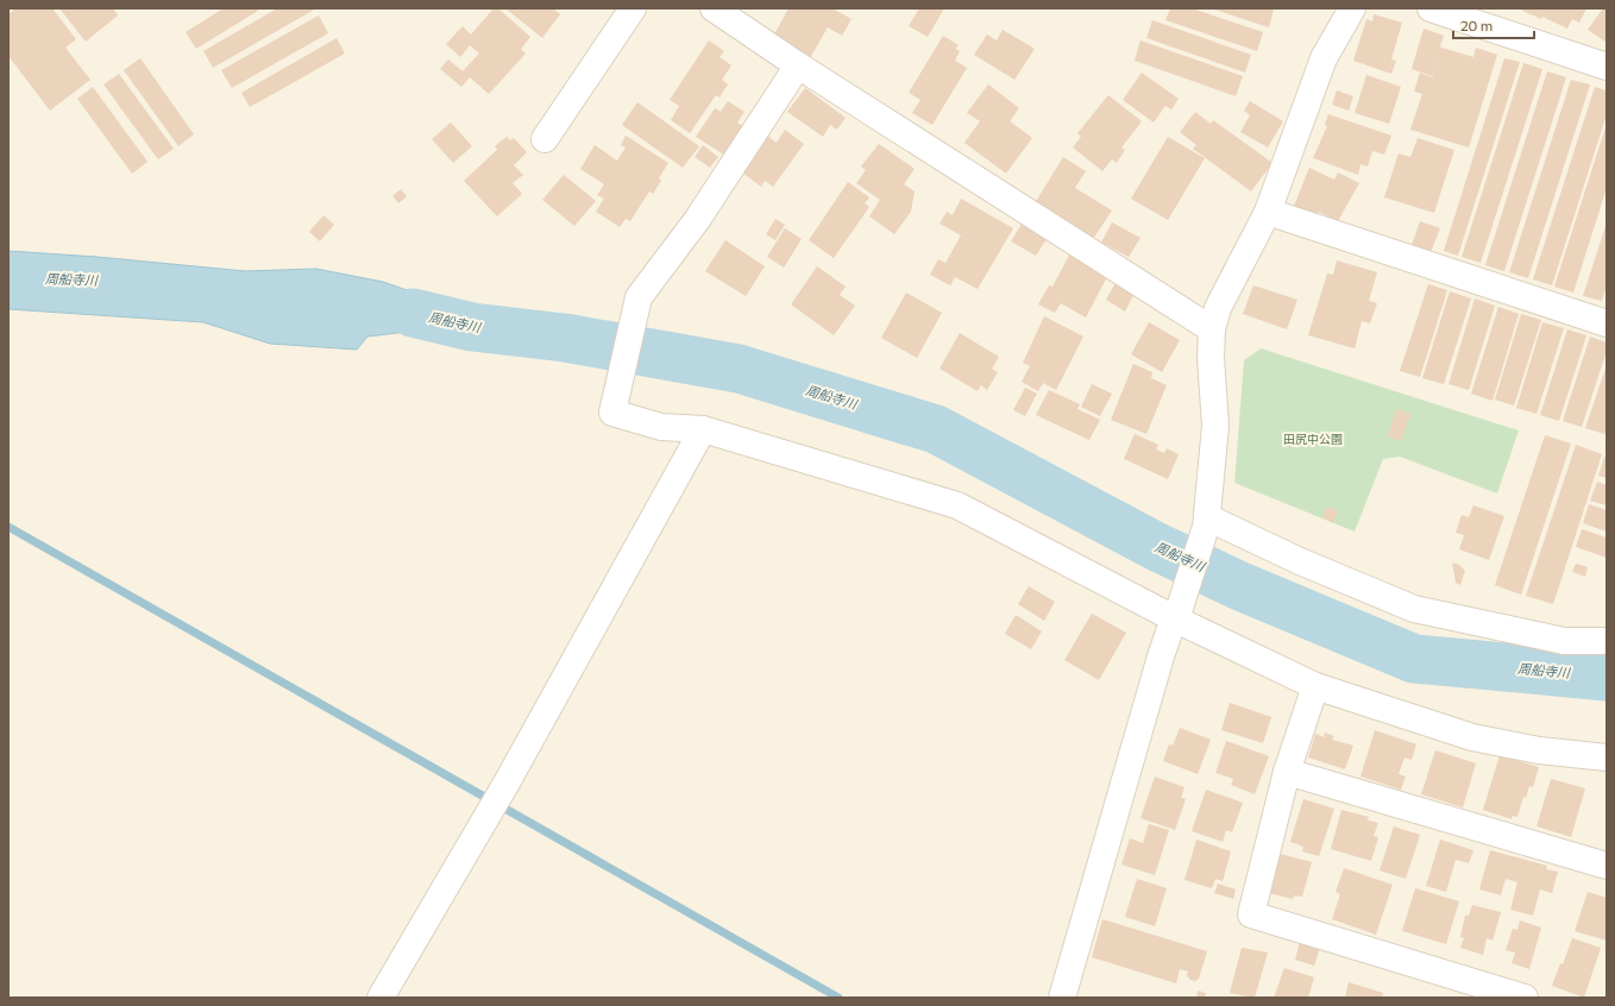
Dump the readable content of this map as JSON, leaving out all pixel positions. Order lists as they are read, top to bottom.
{
  "water": ["周船寺川"],
  "parks": ["田尻中公園"],
  "scale_bar": "20 m"
}
